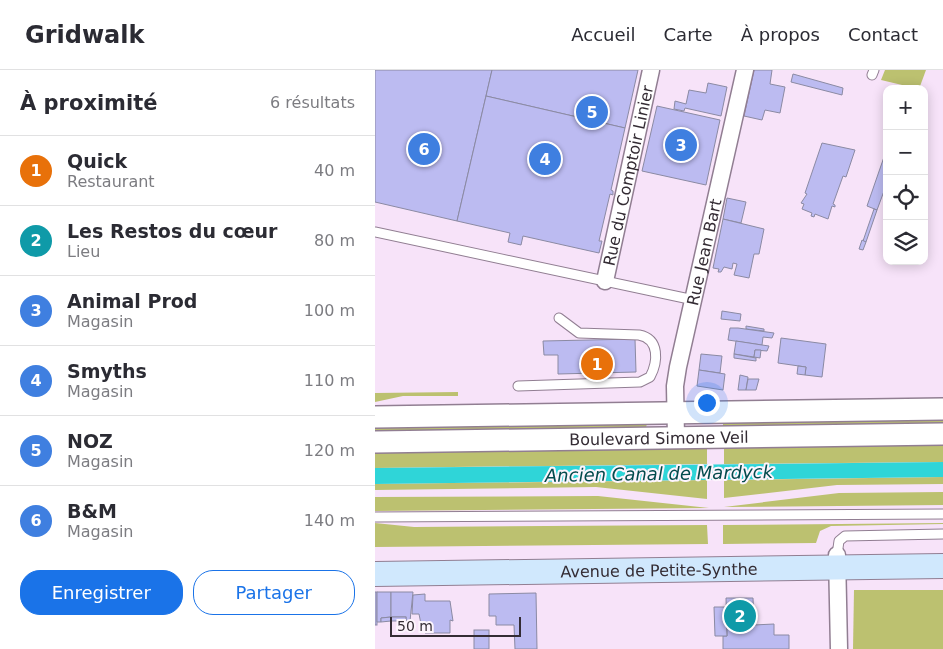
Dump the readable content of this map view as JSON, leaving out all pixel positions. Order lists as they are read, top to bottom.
{
  "streets": {
    "main road": ["Avenue de Petite-Synthe"],
    "street": ["Rue du Comptoir Linier", "Rue Jean Bart", "Boulevard Simone Veil"]
  },
  "crossings": [
    ["Rue Jean Bart", "Boulevard Simone Veil"]
  ],
  "water": ["Ancien Canal de Mardyck"],
  "scale_bar": "50 m",
  "page": {
    "header": "Gridwalk",
    "nav": [
      "Accueil",
      "Carte",
      "À propos",
      "Contact"
    ],
    "heading": ["À proximité", "6 résultats"],
    "map_buttons": ["+", "−"],
    "pins": [
      "5",
      "3",
      "6",
      "4",
      "1",
      "2"
    ],
    "list": [
      {
        "mark": "1",
        "name": "Quick",
        "note": "Restaurant",
        "value": "40 m"
      },
      {
        "mark": "2",
        "name": "Les Restos du cœur",
        "note": "Lieu",
        "value": "80 m"
      },
      {
        "mark": "3",
        "name": "Animal Prod",
        "note": "Magasin",
        "value": "100 m"
      },
      {
        "mark": "4",
        "name": "Smyths",
        "note": "Magasin",
        "value": "110 m"
      },
      {
        "mark": "5",
        "name": "NOZ",
        "note": "Magasin",
        "value": "120 m"
      },
      {
        "mark": "6",
        "name": "B&M",
        "note": "Magasin",
        "value": "140 m"
      }
    ],
    "buttons": ["Enregistrer", "Partager"],
    "scale": "50 m"
  }
}
